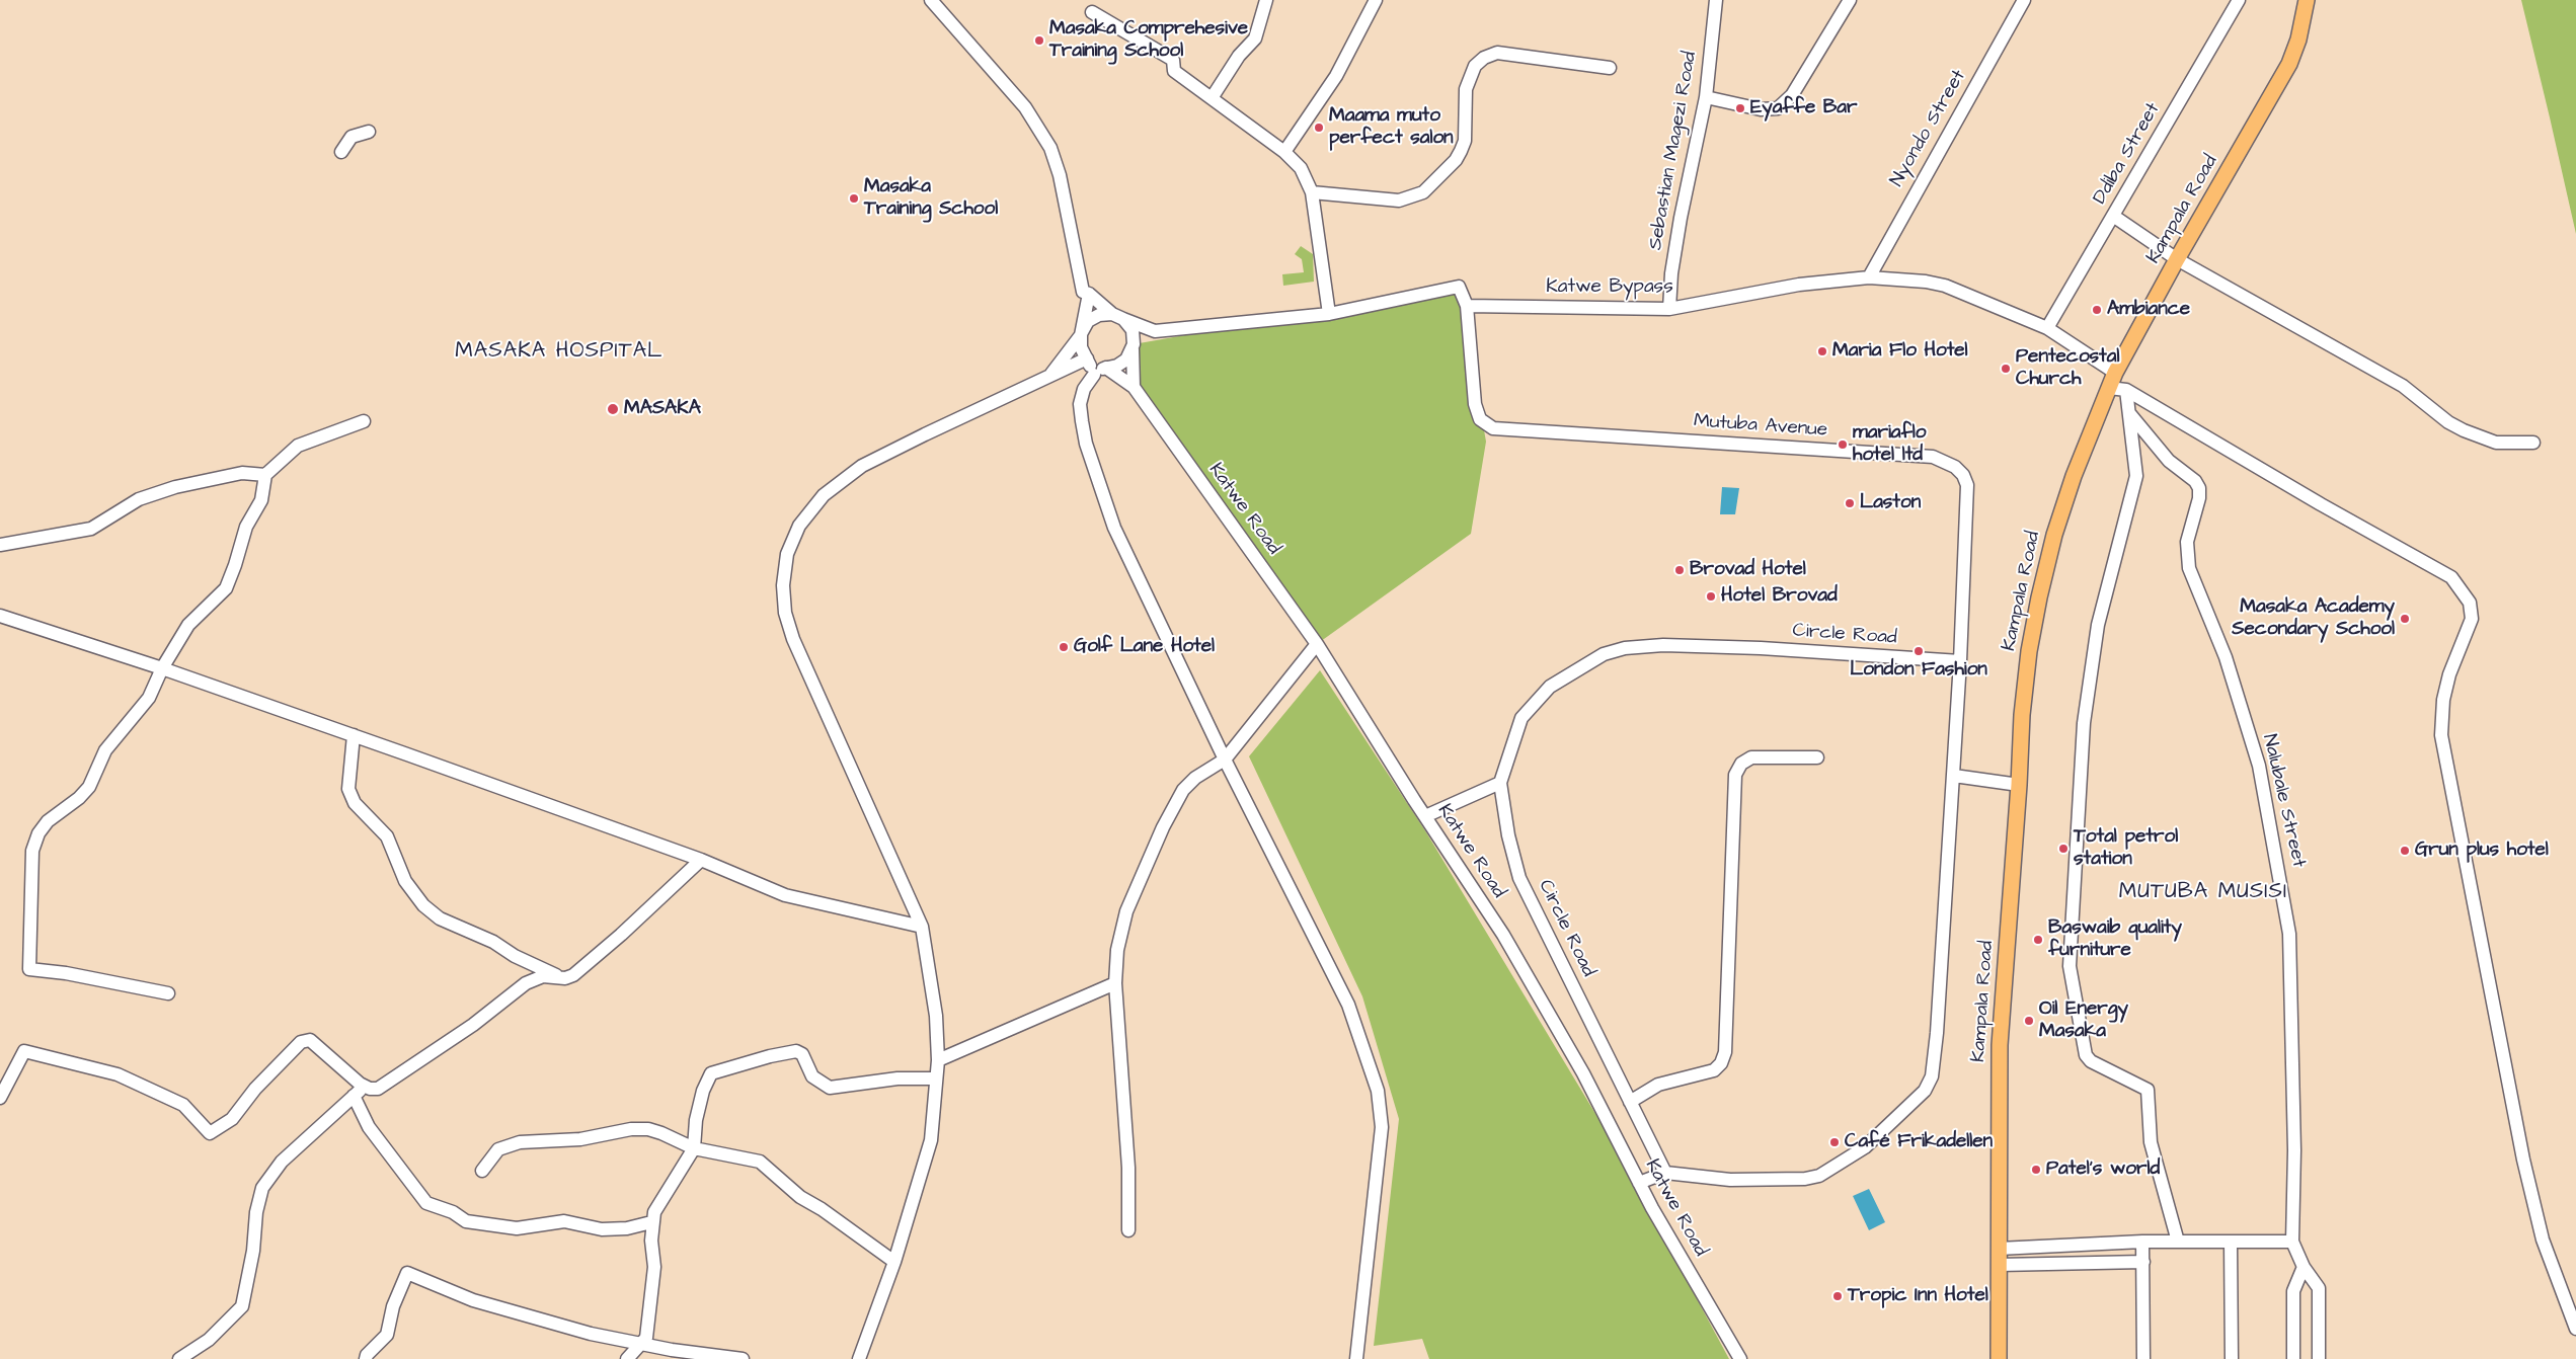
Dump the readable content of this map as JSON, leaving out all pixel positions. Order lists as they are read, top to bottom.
{
  "streets": {
    "main road": ["Kampala Road"],
    "street": [
      "Nyondo Street",
      "Sebastian Magezi Road",
      "Ddiba Street",
      "Katwe Bypass",
      "Mutuba Avenue",
      "Katwe Road",
      "Circle Road",
      "Nalubale Street"
    ]
  },
  "crossings": [
    ["Nyondo Street", "Katwe Bypass"],
    ["Sebastian Magezi Road", "Katwe Bypass"],
    ["Ddiba Street", "Katwe Bypass"],
    ["Kampala Road", "Katwe Bypass"],
    ["Katwe Bypass", "Mutuba Avenue"],
    ["Mutuba Avenue", "Circle Road"]
  ],
  "districts": ["MASAKA HOSPITAL", "MUTUBA MUSISI"],
  "places": [
    "Masaka Comprehesive Training School",
    "Eyaffe Bar",
    "Maama muto perfect salon",
    "Masaka Training School",
    "Ambiance",
    "Maria Flo Hotel",
    "Pentecostal Church",
    "MASAKA",
    "mariaflo hotel ltd",
    "Laston",
    "Brovad Hotel",
    "Hotel Brovad",
    "Masaka Academy Secondary School",
    "Golf Lane Hotel",
    "London Fashion",
    "Total petrol station",
    "Grun plus hotel",
    "Baswaib quality furniture",
    "Oil Energy Masaka",
    "Café Frikadellen",
    "Patel's world",
    "Tropic Inn Hotel"
  ]
}
